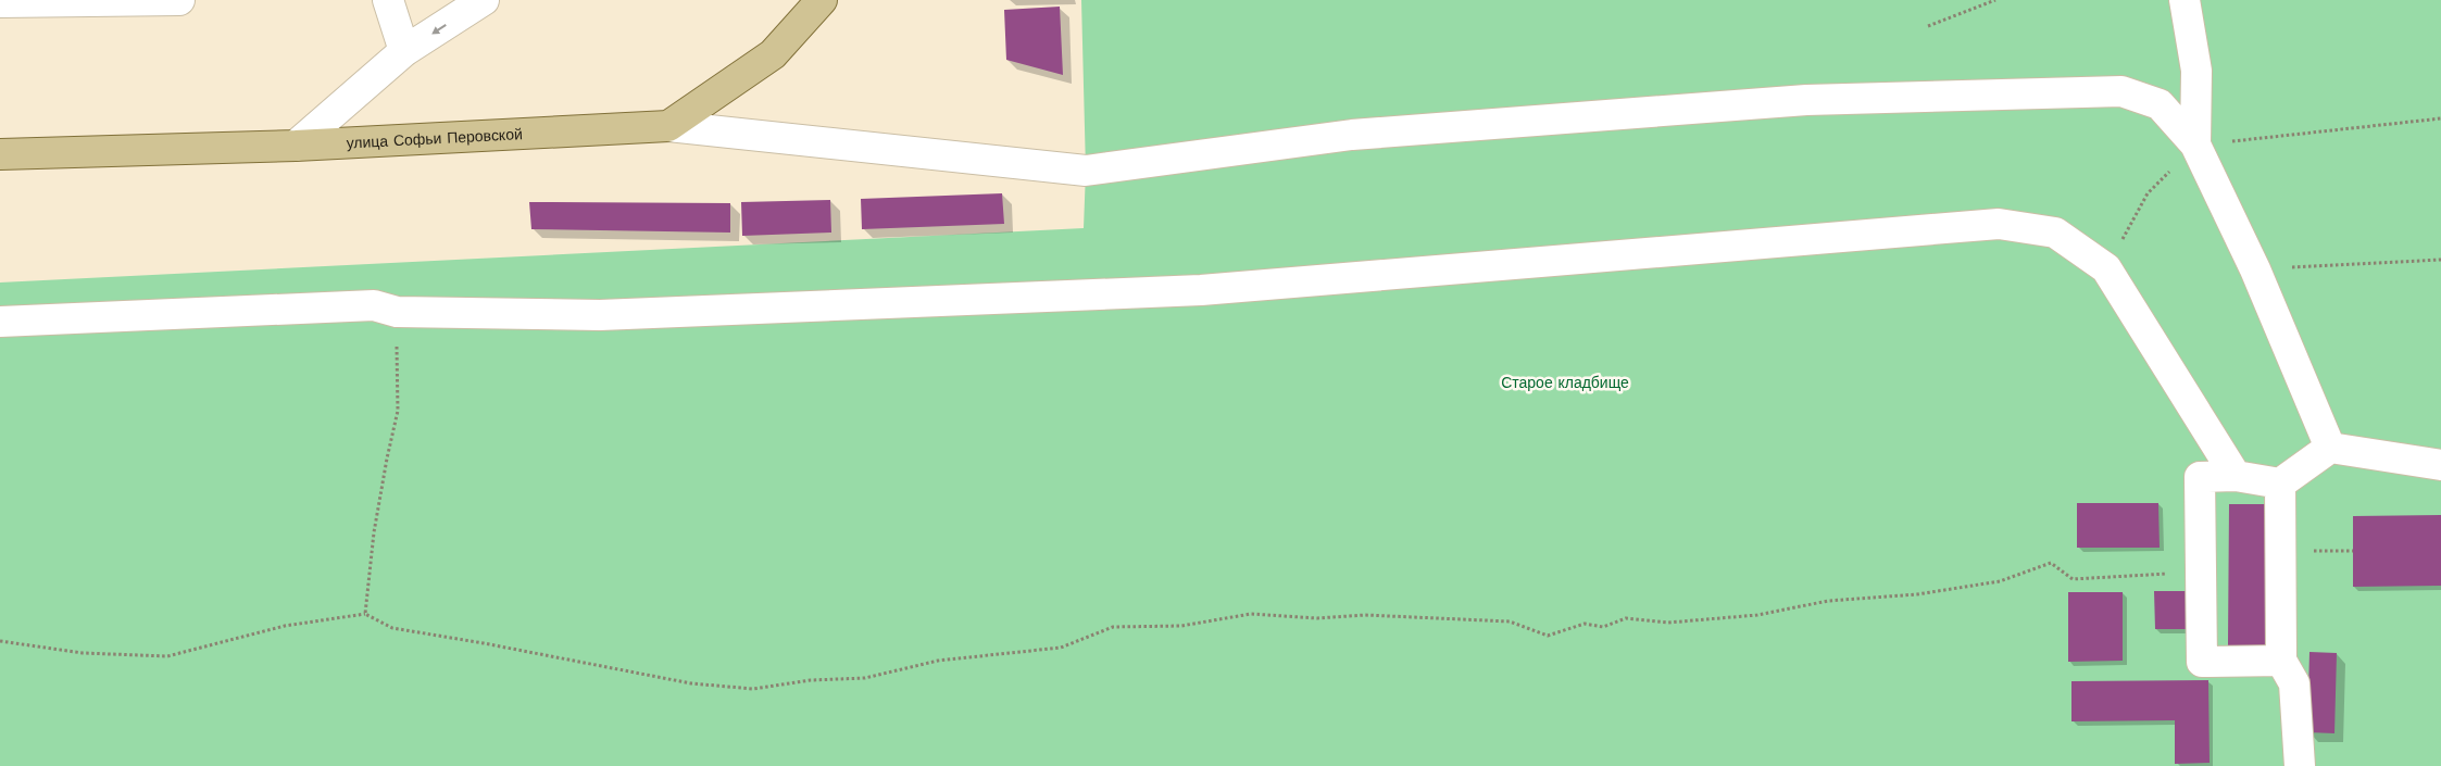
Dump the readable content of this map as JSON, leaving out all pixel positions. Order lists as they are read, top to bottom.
{
  "streets": {
    "main road": ["улица Софьи Перовской"]
  },
  "parks": ["Старое кладбище"]
}
